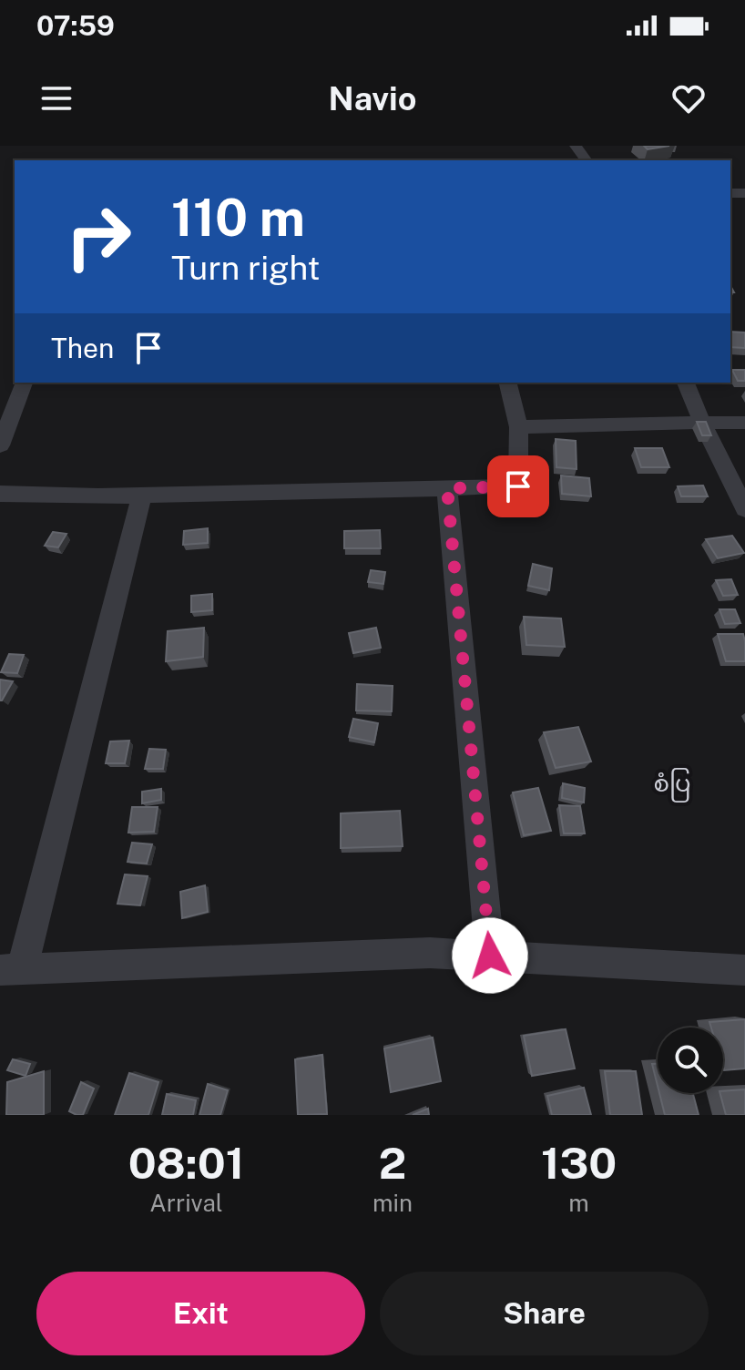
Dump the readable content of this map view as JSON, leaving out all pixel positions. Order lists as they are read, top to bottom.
{
  "districts": ["စံပြ"],
  "page": {
    "status": "07:59",
    "header": "Navio",
    "turn": ["110 m", "Turn right"],
    "then": "Then",
    "eta": [
      "08:01",
      "Arrival",
      "2",
      "min",
      "130",
      "m"
    ],
    "buttons": ["Exit", "Share"]
  }
}
